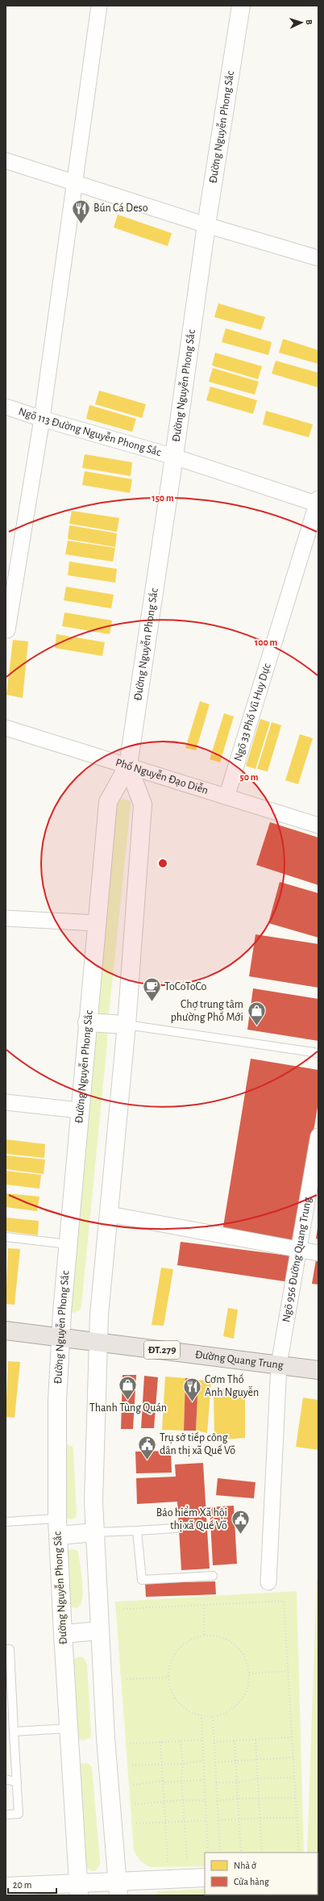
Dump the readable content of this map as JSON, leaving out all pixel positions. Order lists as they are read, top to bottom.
{
  "streets": {
    "main road": ["Đường Nguyễn Phong Sắc", "ĐT.279", "Đường Quang Trung"],
    "street": [
      "Ngõ 113 Đường Nguyễn Phong Sắc",
      "Ngõ 33 Phố Vũ Huy Dực",
      "Phố Nguyễn Đạo Diễn",
      "Ngõ 956 Đường Quang Trung"
    ]
  },
  "crossings": [
    ["Đường Nguyễn Phong Sắc", "Ngõ 113 Đường Nguyễn Phong Sắc"],
    ["Đường Nguyễn Phong Sắc", "Phố Nguyễn Đạo Diễn"],
    ["Đường Nguyễn Phong Sắc", "Đường Quang Trung"],
    ["Ngõ 113 Đường Nguyễn Phong Sắc", "Ngõ 33 Phố Vũ Huy Dực"],
    ["Ngõ 33 Phố Vũ Huy Dực", "Phố Nguyễn Đạo Diễn"],
    ["Ngõ 956 Đường Quang Trung", "Đường Quang Trung"]
  ],
  "places": {
    "restaurant": ["Bún Cá Deso", "Cơm Thố Anh Nguyễn"],
    "cafe": ["ToCoToCo"],
    "shop": ["Chợ trung tâm phường Phố Mới", "Thanh Tùng Quán"],
    "public building": ["Trụ sở tiếp công dân thị xã Quế Võ", "Bảo hiểm Xã hội thị xã Quế Võ"]
  },
  "legend": ["Nhà ở", "Cửa hàng"],
  "scale_bar": "20 m",
  "north": "right",
  "rings": ["150 m", "100 m", "50 m"]
}
